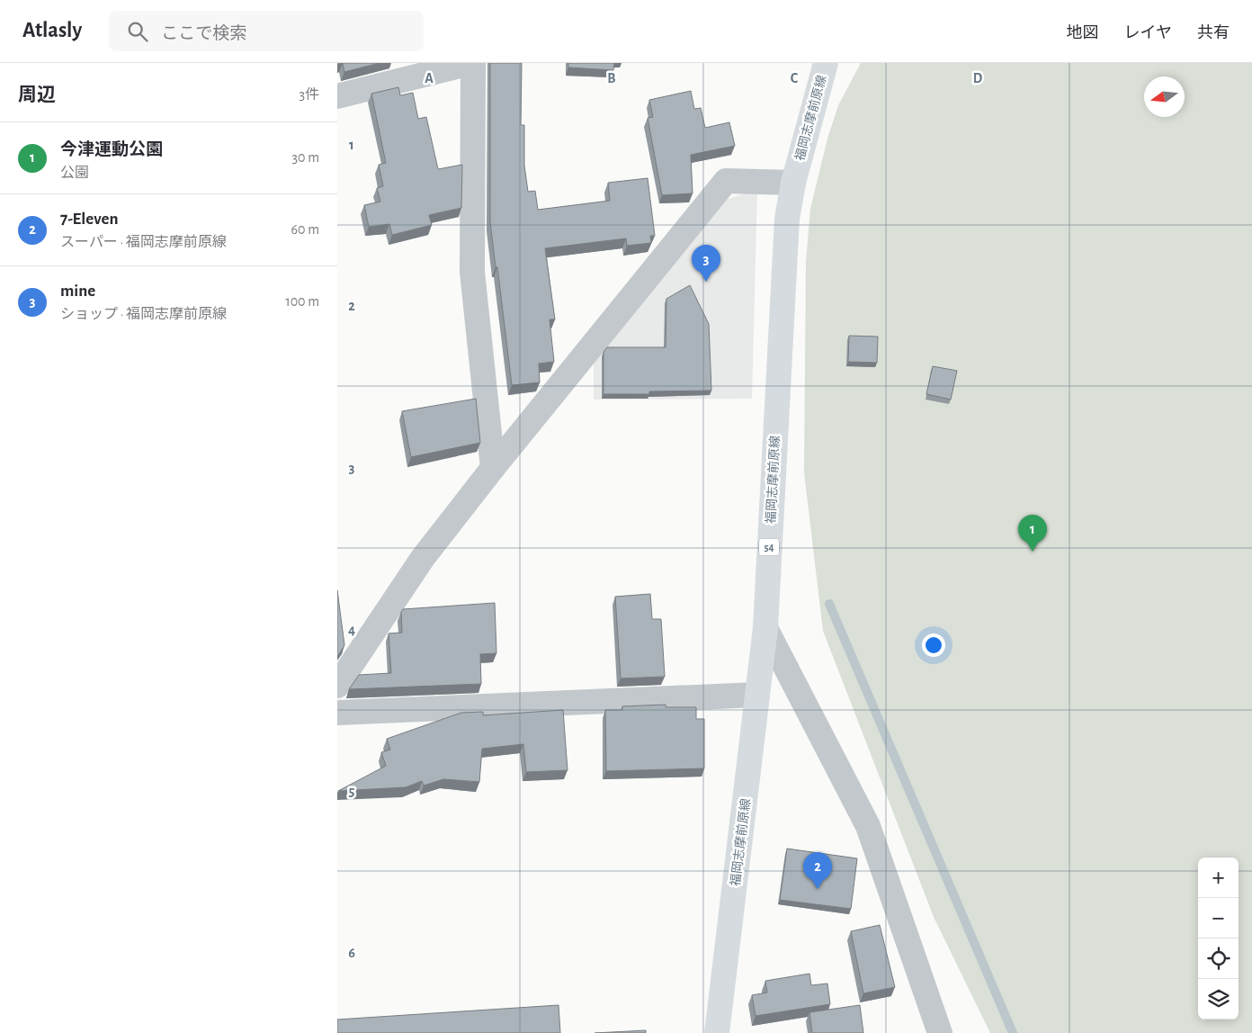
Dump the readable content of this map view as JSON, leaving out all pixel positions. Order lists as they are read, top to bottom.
{
  "streets": {
    "main road": ["福岡志摩前原線", "54"]
  },
  "north": "left",
  "page": {
    "header": "Atlasly",
    "search": "ここで検索",
    "nav": ["地図", "レイヤ", "共有"],
    "heading": ["周辺", "3件"],
    "list": [
      {
        "mark": "1",
        "name": "今津運動公園",
        "note": "公園",
        "value": "30 m"
      },
      {
        "mark": "2",
        "name": "7-Eleven",
        "note": "スーパー · 福岡志摩前原線",
        "value": "60 m"
      },
      {
        "mark": "3",
        "name": "mine",
        "note": "ショップ · 福岡志摩前原線",
        "value": "100 m"
      }
    ],
    "pins": ["3", "1", "2"],
    "map_buttons": ["+", "−"]
  },
  "grid": {
    "columns": [
      "A",
      "B",
      "C",
      "D"
    ],
    "rows": [
      "1",
      "2",
      "3",
      "4",
      "5",
      "6"
    ]
  }
}
